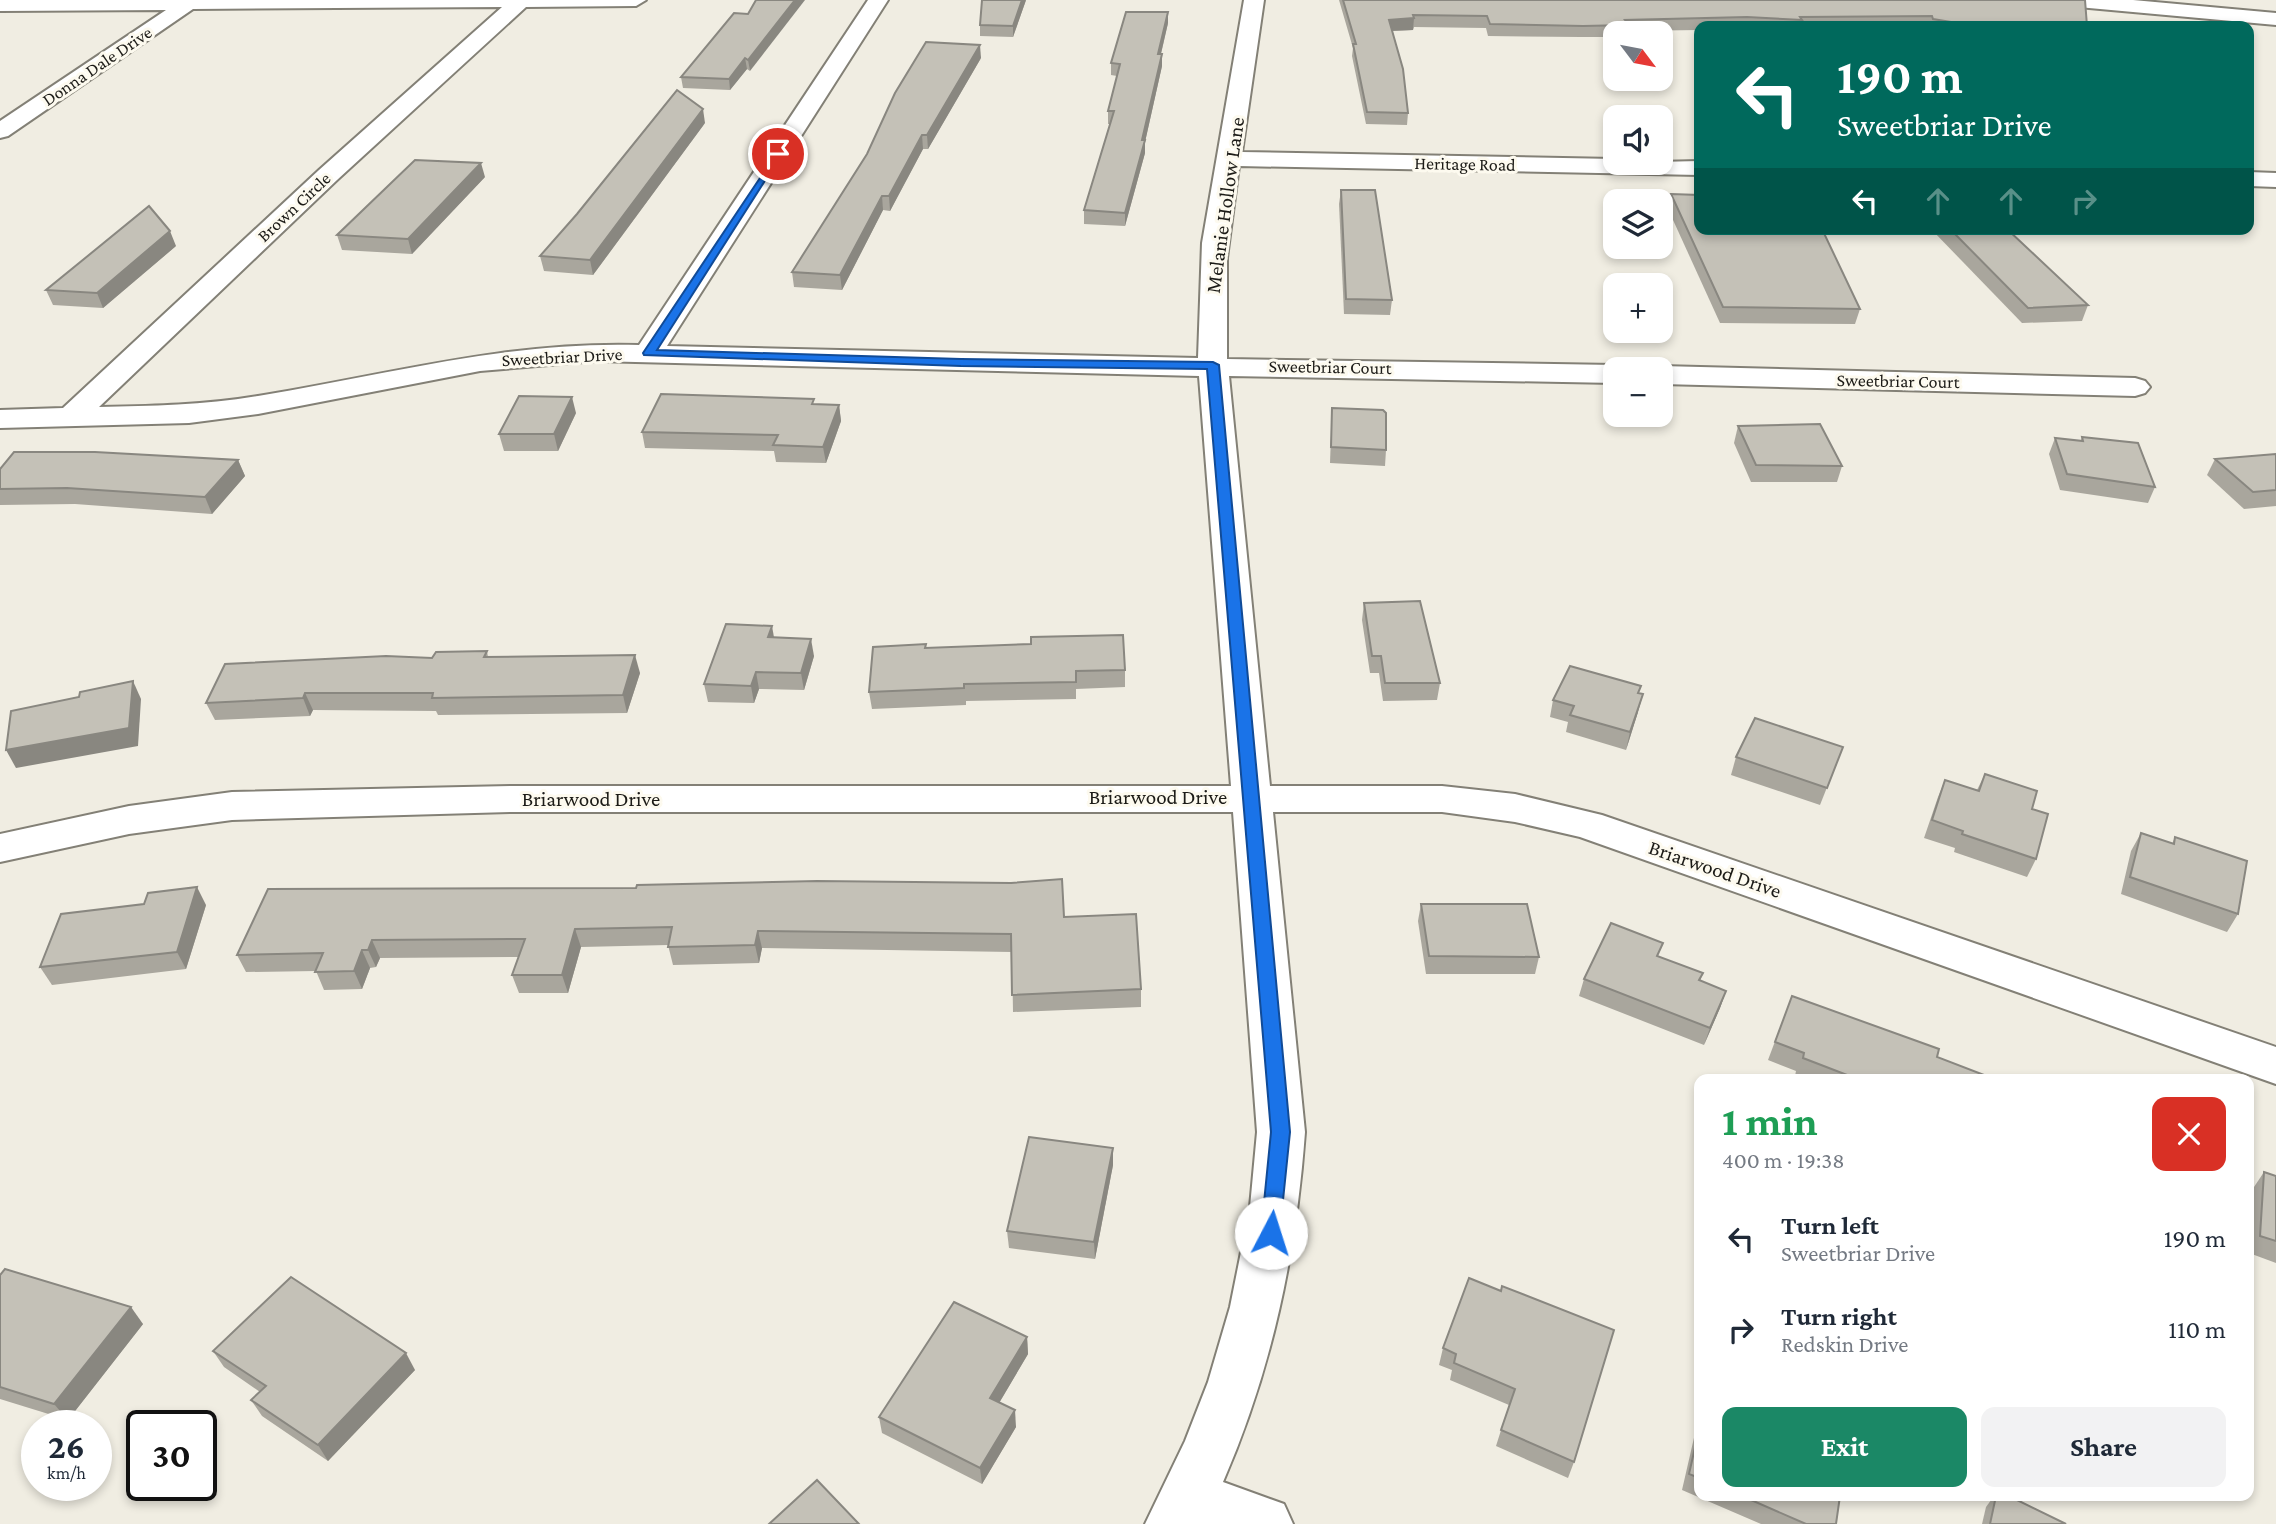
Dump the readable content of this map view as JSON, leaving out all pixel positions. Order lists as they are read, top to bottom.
{
  "streets": {
    "street": [
      "Donna Dale Drive",
      "Heritage Road",
      "Melanie Hollow Lane",
      "Brown Circle",
      "Sweetbriar Drive",
      "Sweetbriar Court",
      "Briarwood Drive"
    ]
  },
  "crossings": [
    ["Heritage Road", "Melanie Hollow Lane"],
    ["Melanie Hollow Lane", "Sweetbriar Drive"],
    ["Melanie Hollow Lane", "Sweetbriar Court"],
    ["Melanie Hollow Lane", "Briarwood Drive"],
    ["Brown Circle", "Sweetbriar Drive"],
    ["Sweetbriar Drive", "Sweetbriar Court"]
  ],
  "north": "bottom right",
  "page": {
    "map_buttons": ["+", "−"],
    "turn": ["190 m", "Sweetbriar Drive"],
    "heading": ["1 min", "400 m · 19:38"],
    "list": [
      {
        "name": "Turn left",
        "note": "Sweetbriar Drive",
        "value": "190 m"
      },
      {
        "name": "Turn right",
        "note": "Redskin Drive",
        "value": "110 m"
      }
    ],
    "buttons": ["Exit", "Share"],
    "speed": "26 km/h",
    "limit": "30"
  }
}
